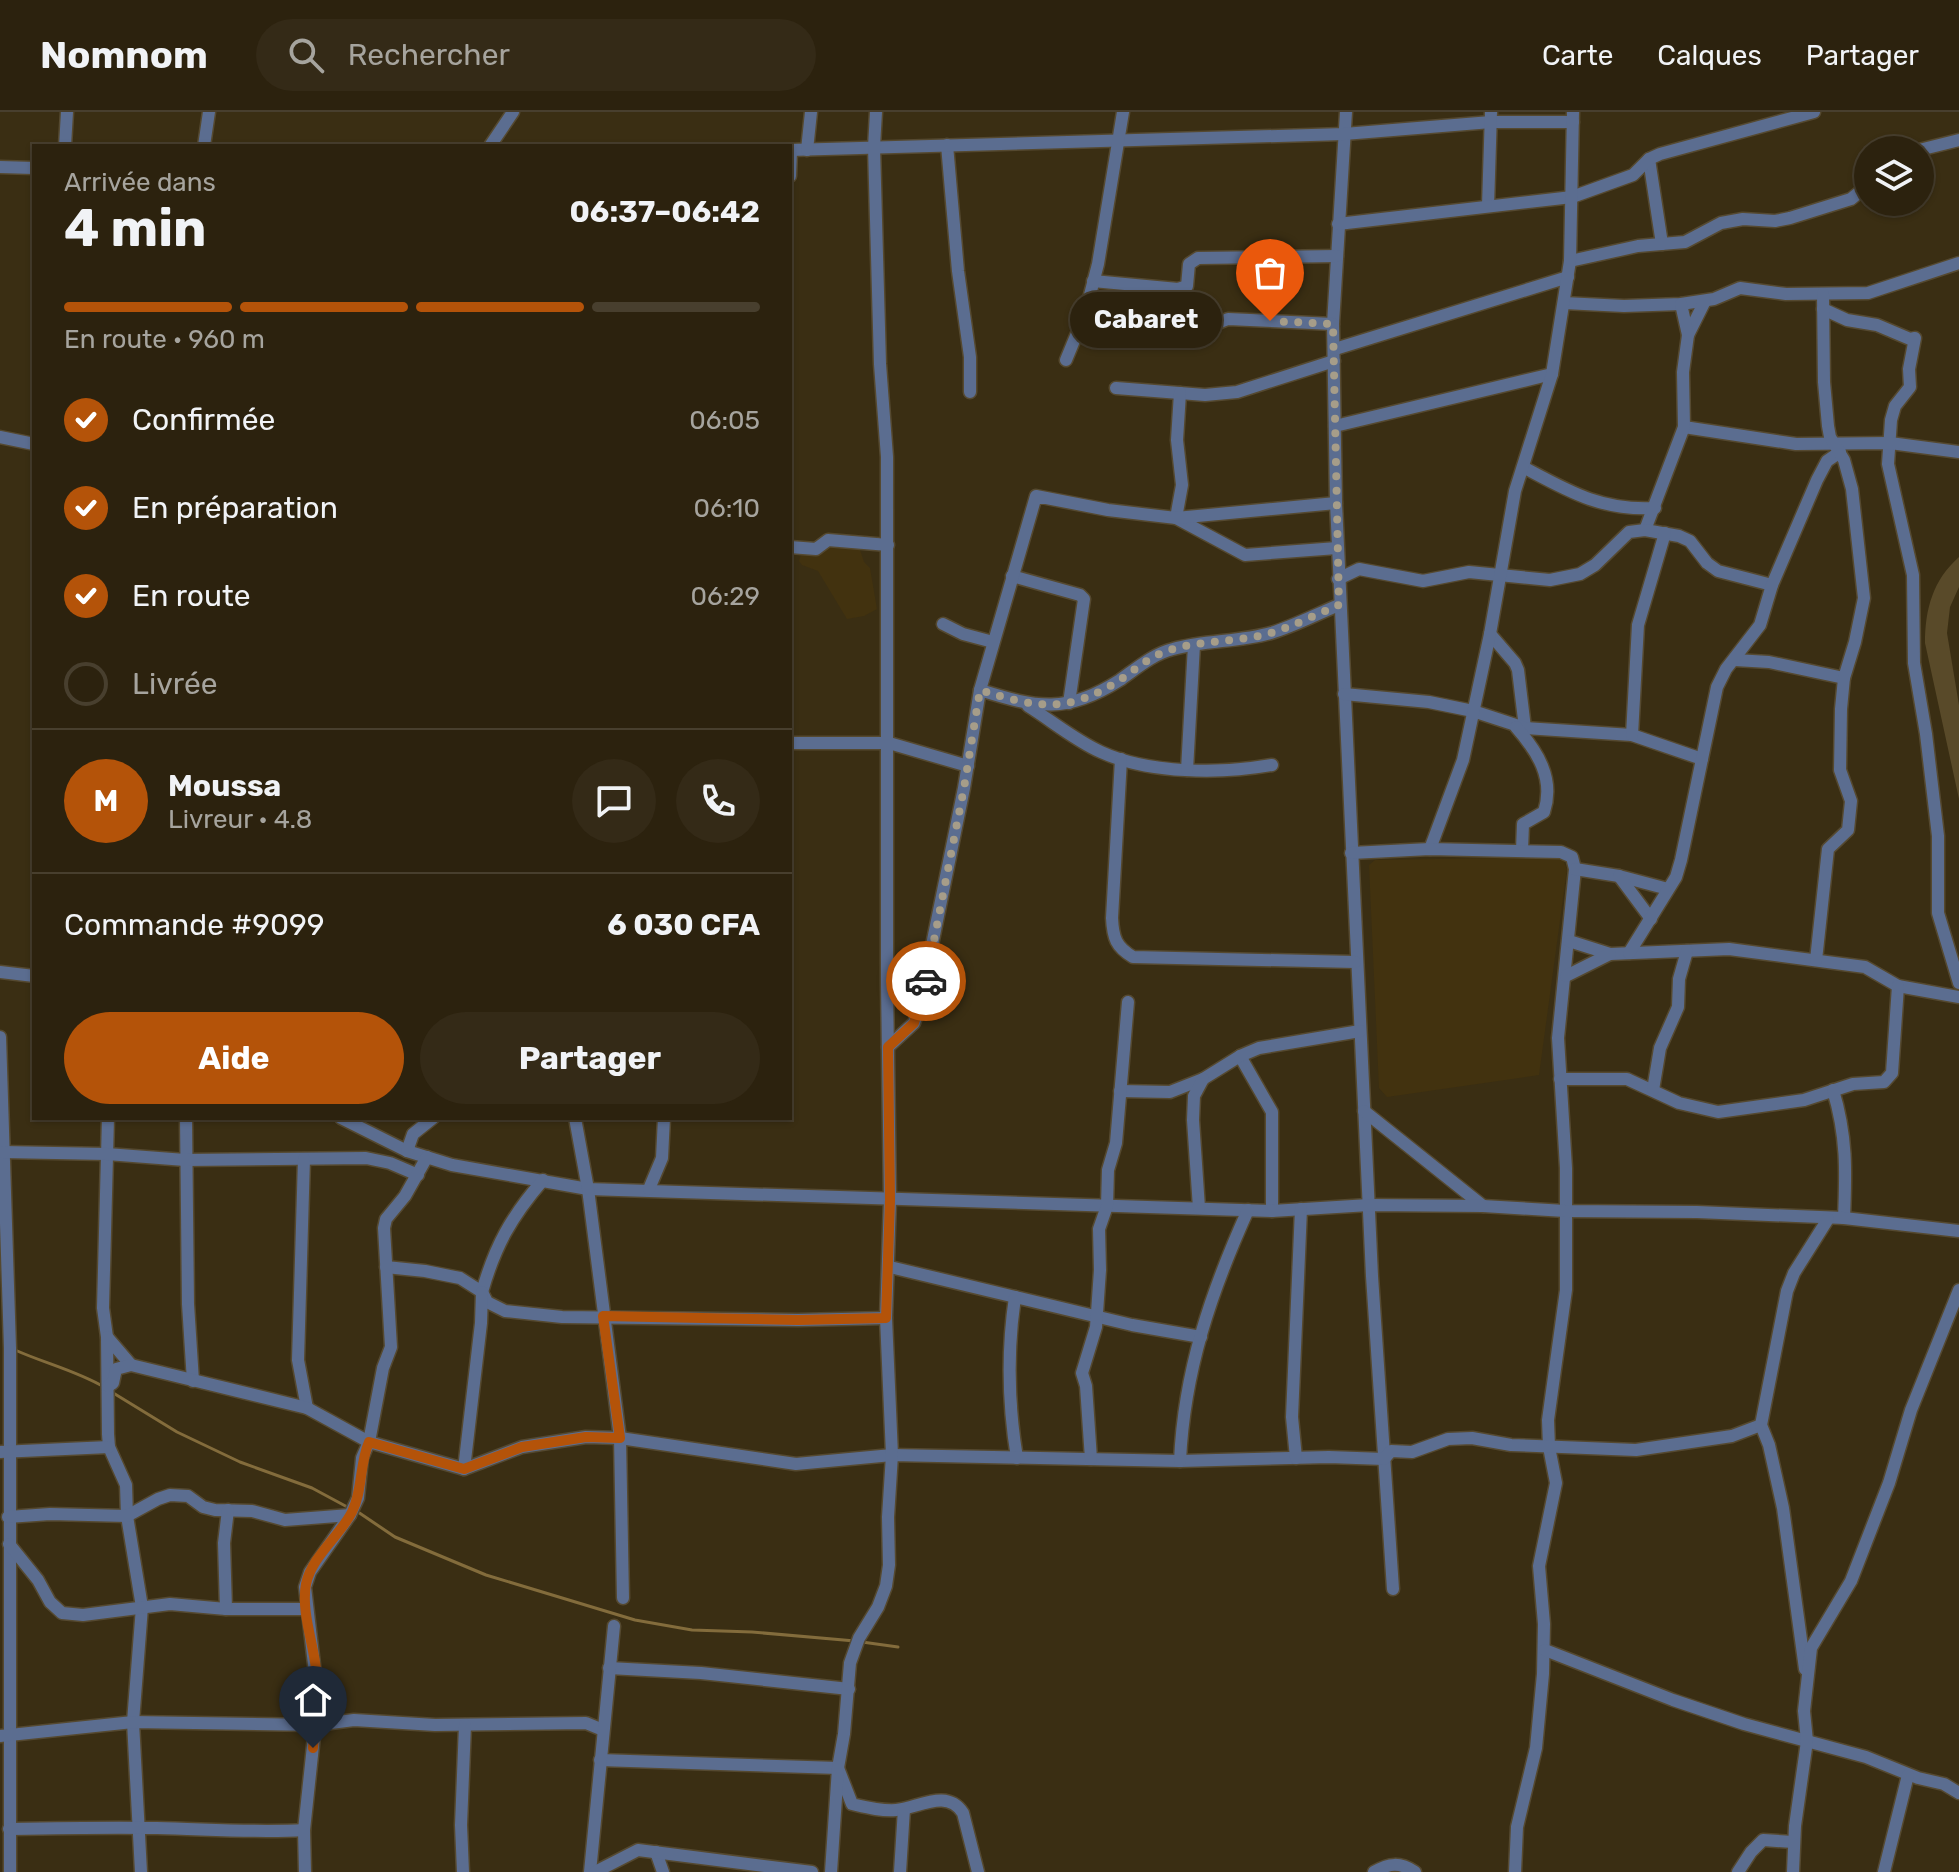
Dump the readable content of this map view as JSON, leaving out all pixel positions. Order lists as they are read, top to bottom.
{
  "places": ["Cabaret"],
  "page": {
    "header": "Nomnom",
    "search": "Rechercher",
    "nav": ["Carte", "Calques", "Partager"],
    "heading": ["4 min", "Arrivée dans", "06:37–06:42"],
    "panel": [
      "Moussa",
      "Livreur · 4.8",
      "Commande #9099",
      "6 030 CFA"
    ],
    "bar": "En route · 960 m",
    "bubble": "Cabaret",
    "list": [
      ["Confirmée", "06:05"],
      ["En préparation", "06:10"],
      ["En route", "06:29"],
      "Livrée"
    ],
    "round": "M",
    "buttons": ["Aide", "Partager"]
  }
}
